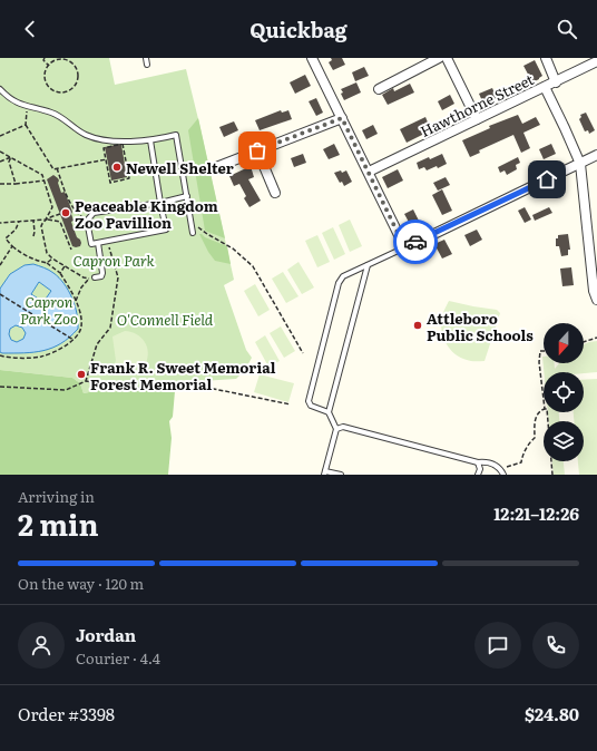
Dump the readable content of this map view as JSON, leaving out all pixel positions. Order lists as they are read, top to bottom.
{
  "streets": {
    "street": ["Hawthorne Street"]
  },
  "parks": ["Capron Park", "Capron Park Zoo", "O'Connell Field"],
  "places": [
    "Newell Shelter",
    "Peaceable Kingdom Zoo Pavillion",
    "Attleboro Public Schools",
    "Frank R. Sweet Memorial Forest Memorial"
  ],
  "north": "bottom",
  "page": {
    "header": "Quickbag",
    "heading": ["2 min", "Arriving in", "12:21–12:26"],
    "panel": [
      "Jordan",
      "Courier · 4.4",
      "Order #3398",
      "$24.80"
    ],
    "bar": "On the way · 120 m"
  }
}
